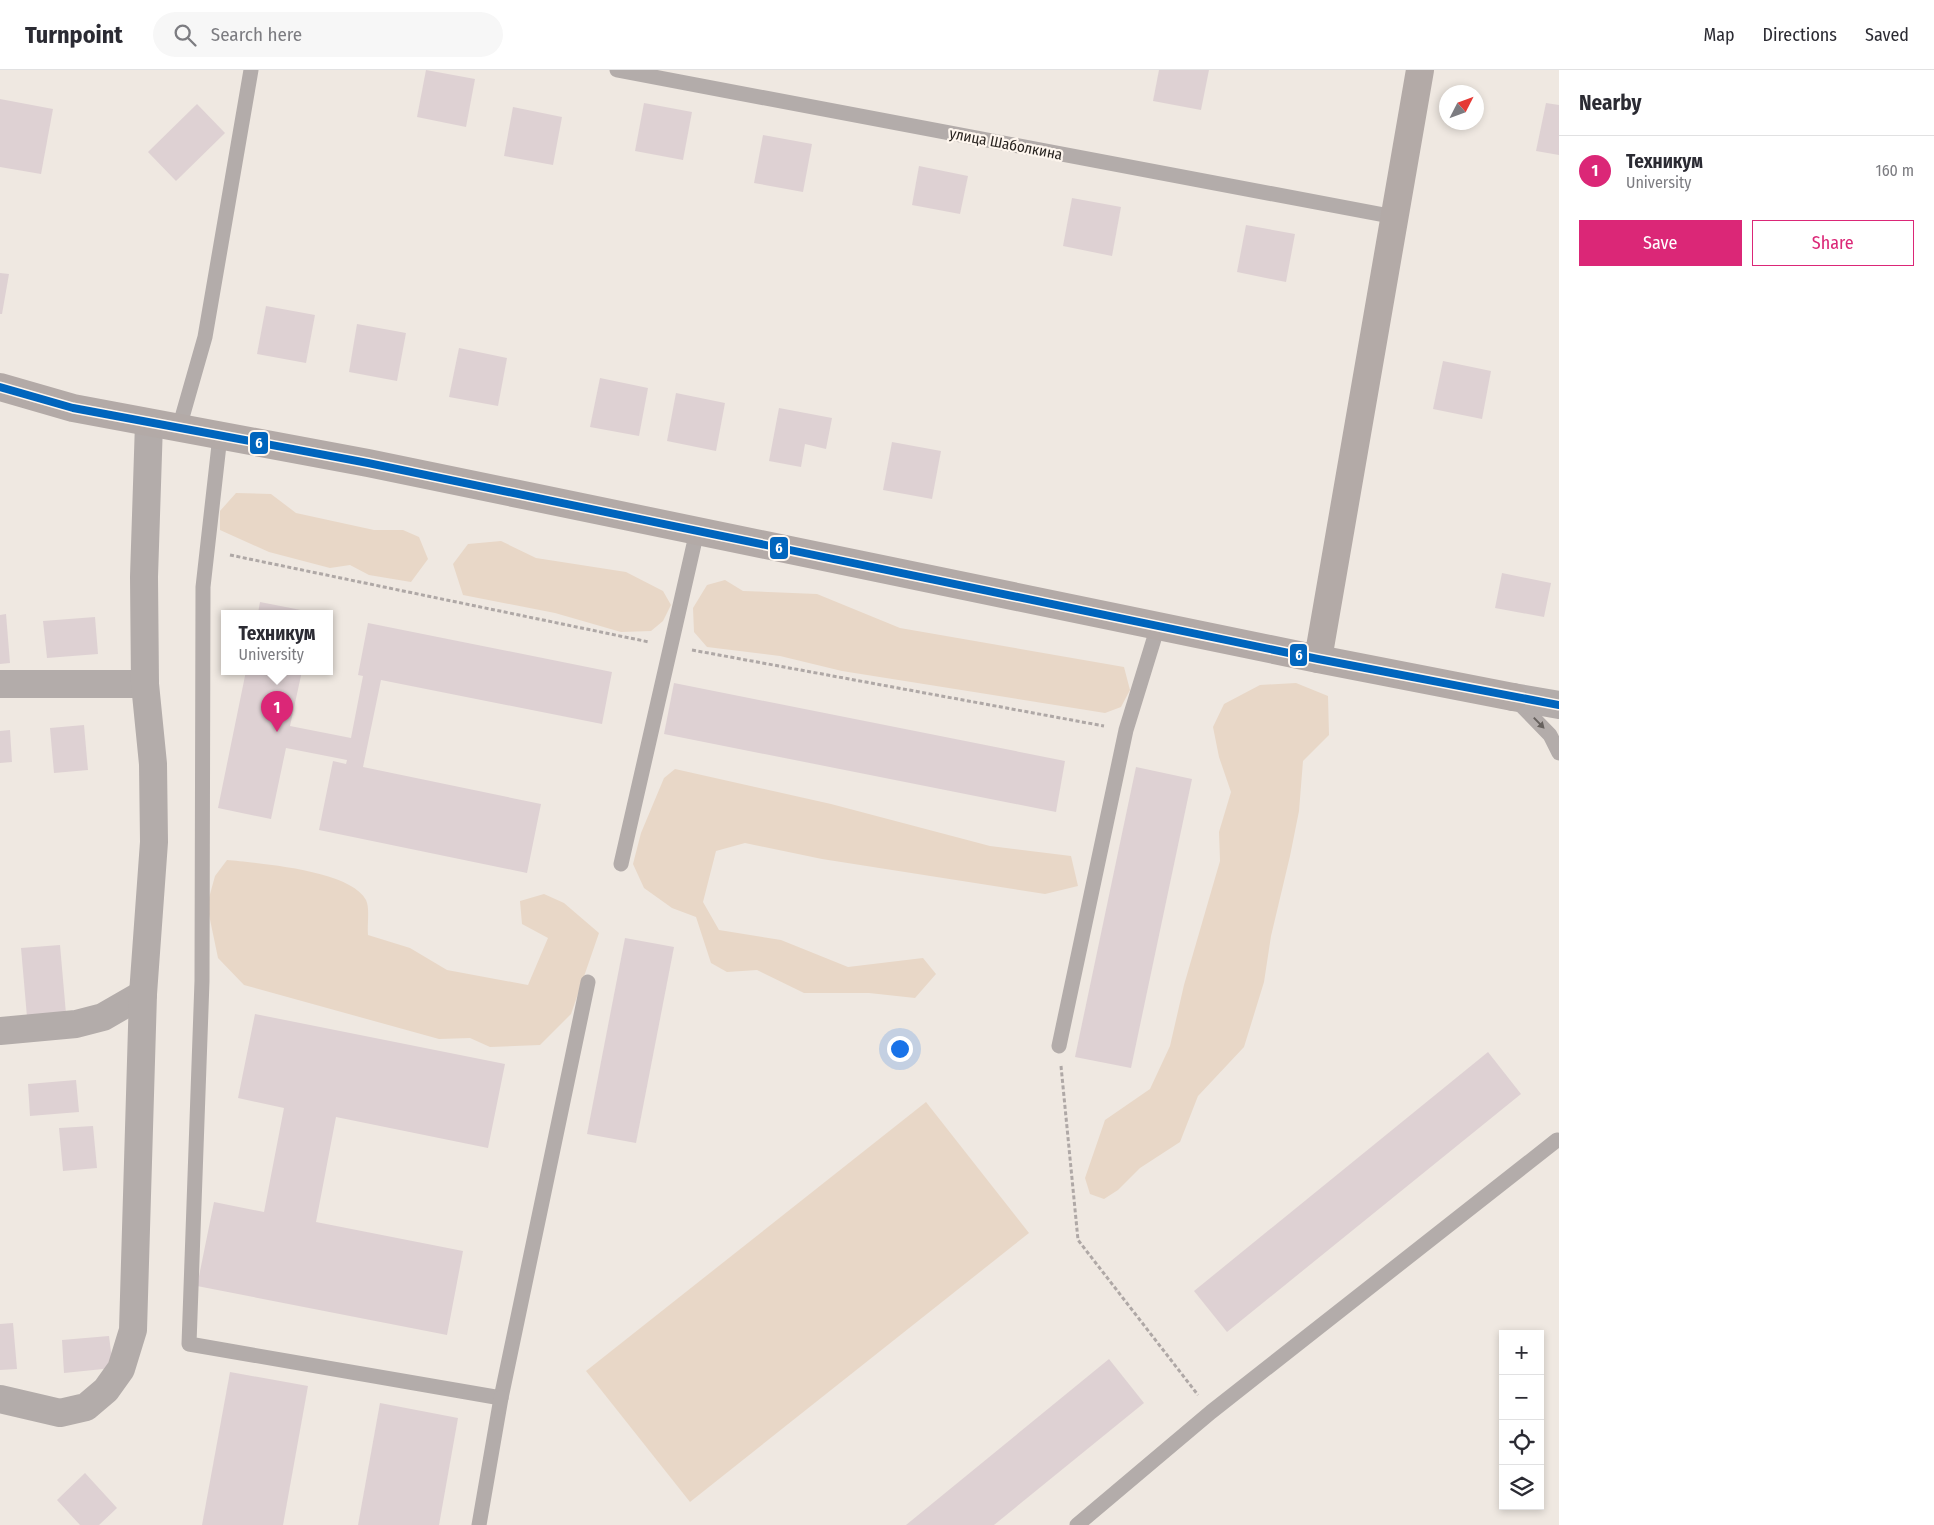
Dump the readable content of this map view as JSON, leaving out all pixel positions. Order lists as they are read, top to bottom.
{
  "streets": {
    "lane": ["улица Шаболкина"]
  },
  "lines": ["transit line 6"],
  "north": "top right",
  "page": {
    "header": "Turnpoint",
    "search": "Search here",
    "nav": ["Map", "Directions", "Saved"],
    "heading": "Nearby",
    "list": [
      {
        "mark": "1",
        "name": "Техникум",
        "note": "University",
        "value": "160 m"
      }
    ],
    "buttons": ["Save", "Share"],
    "popup": ["Техникум", "University"],
    "pins": "1",
    "map_buttons": ["+", "−"]
  }
}
